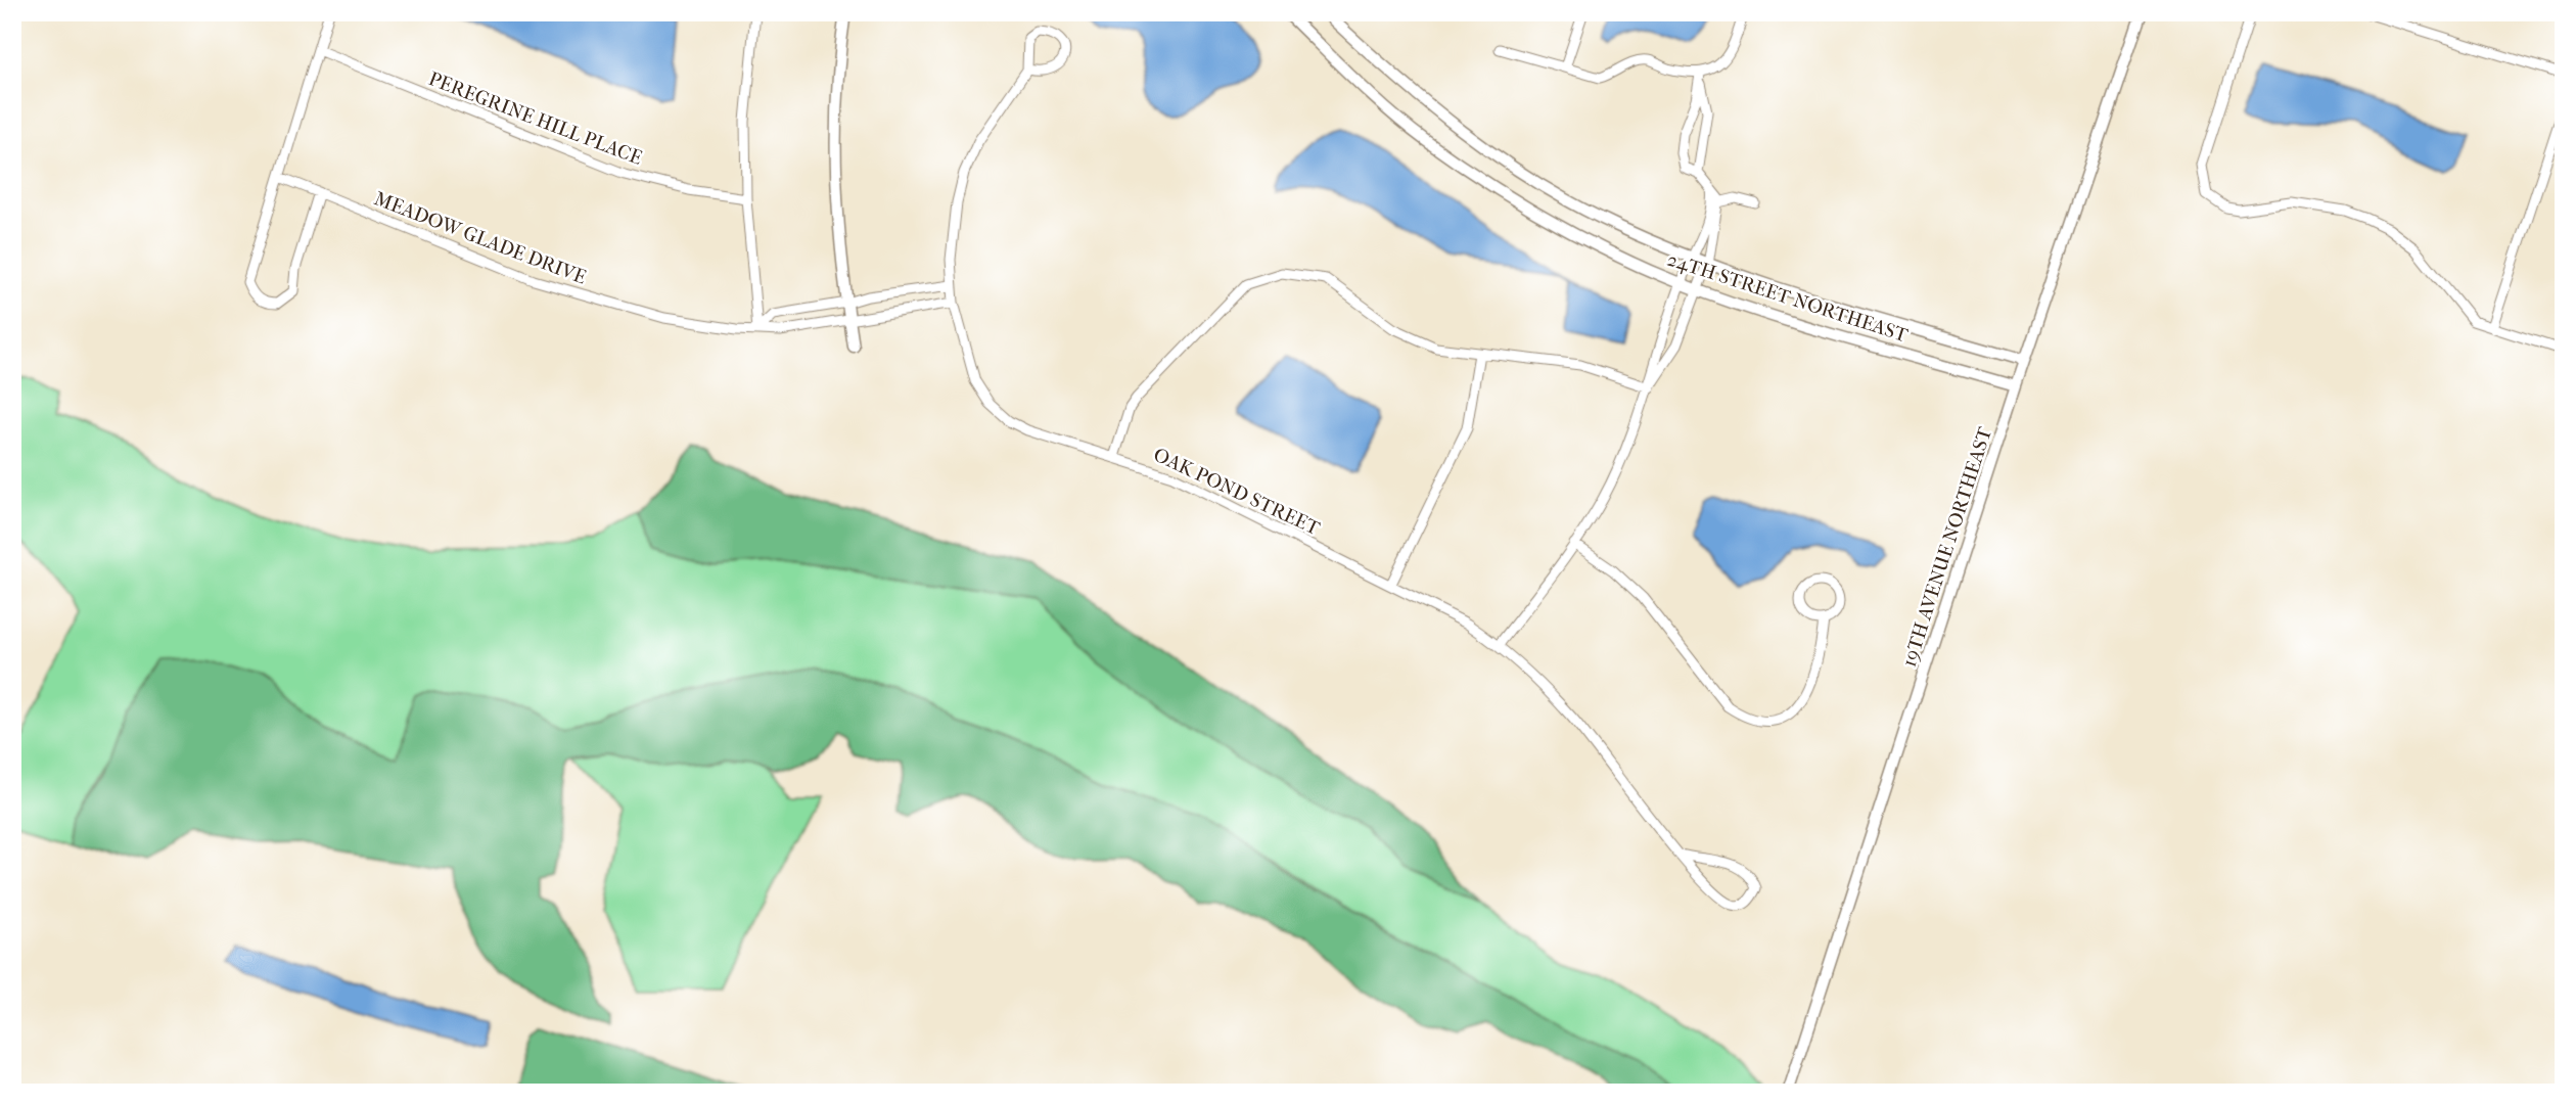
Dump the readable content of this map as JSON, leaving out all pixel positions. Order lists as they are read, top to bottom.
{
  "streets": {
    "street": [
      "PEREGRINE HILL PLACE",
      "MEADOW GLADE DRIVE",
      "24TH STREET NORTHEAST",
      "OAK POND STREET",
      "19TH AVENUE NORTHEAST"
    ]
  },
  "crossings": [
    ["MEADOW GLADE DRIVE", "OAK POND STREET"],
    ["24TH STREET NORTHEAST", "19TH AVENUE NORTHEAST"]
  ]
}
